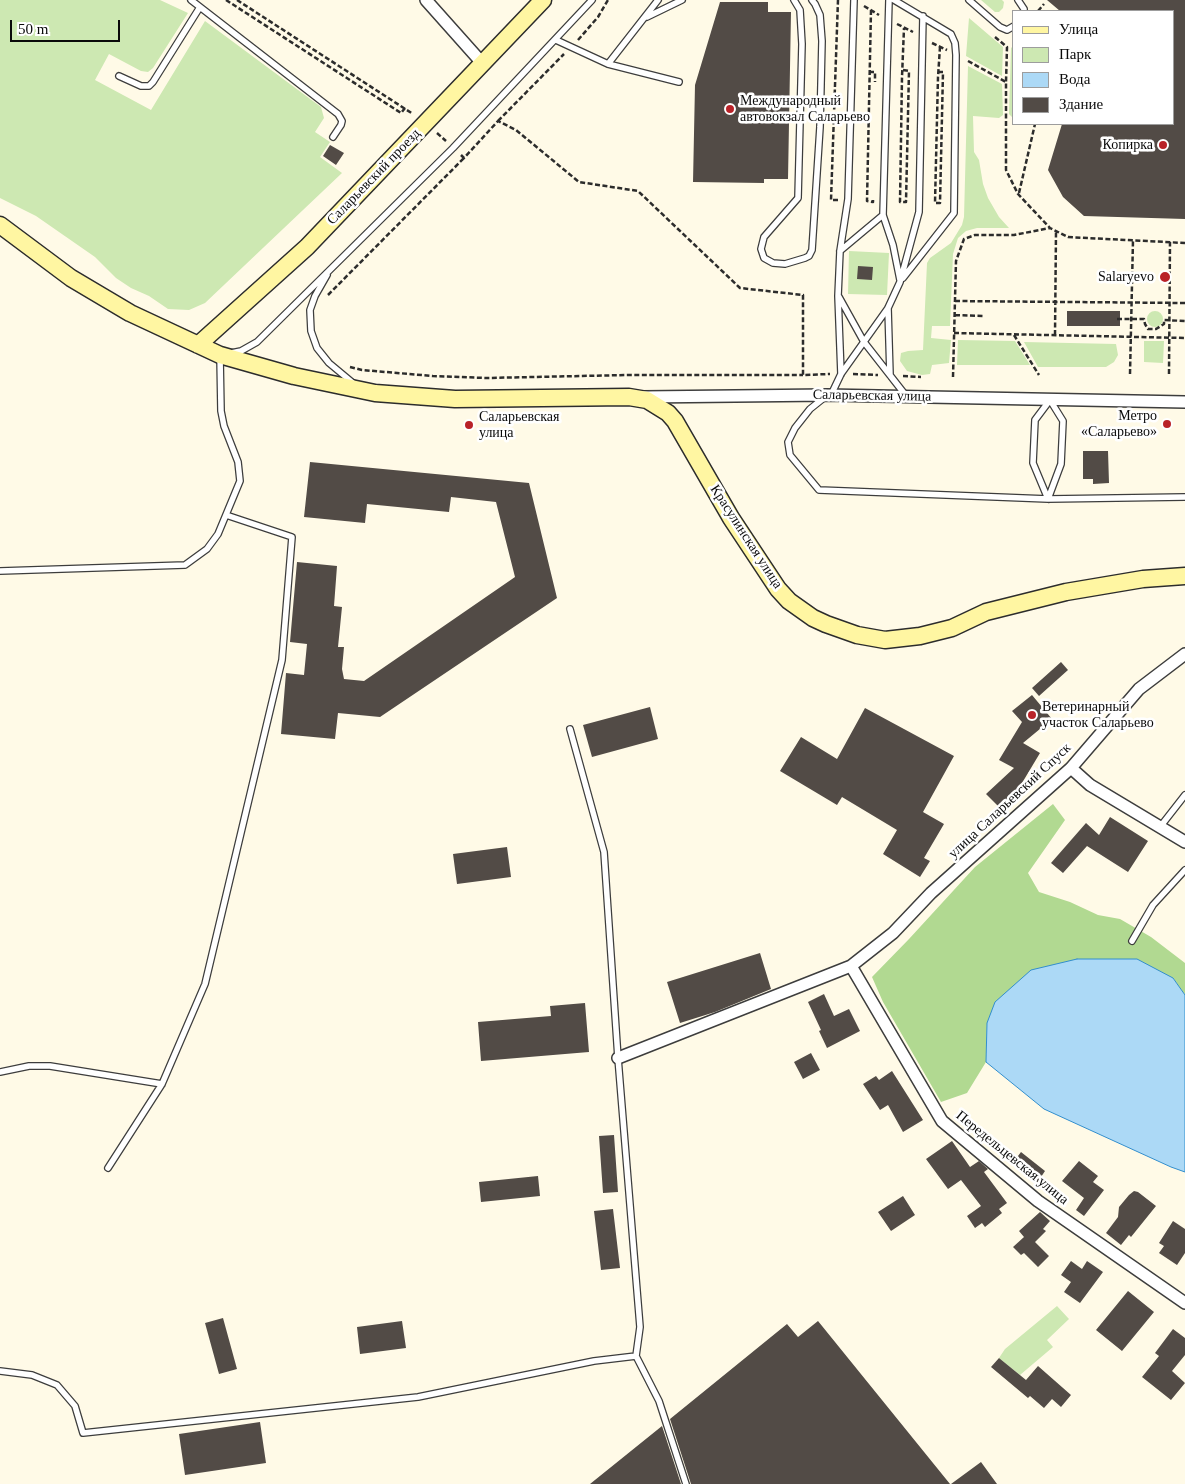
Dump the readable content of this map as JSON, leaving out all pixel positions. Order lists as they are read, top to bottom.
{
  "streets": {
    "street": [
      "Саларьевский проезд",
      "Саларьевская улица",
      "Красулинская улица",
      "улица Саларьевский Спуск",
      "Передельцевская улица"
    ]
  },
  "crossings": [
    ["Саларьевский проезд", "Саларьевская улица"],
    ["Саларьевская улица", "Красулинская улица"],
    ["улица Саларьевский Спуск", "Передельцевская улица"]
  ],
  "places": [
    "Международный автовокзал Саларьево",
    "Копирка",
    "Salaryevo",
    "Метро «Саларьево»",
    "Саларьевская улица",
    "Ветеринарный участок Саларьево"
  ],
  "legend": [
    "Улица",
    "Парк",
    "Вода",
    "Здание"
  ],
  "scale_bar": "50 m"
}
